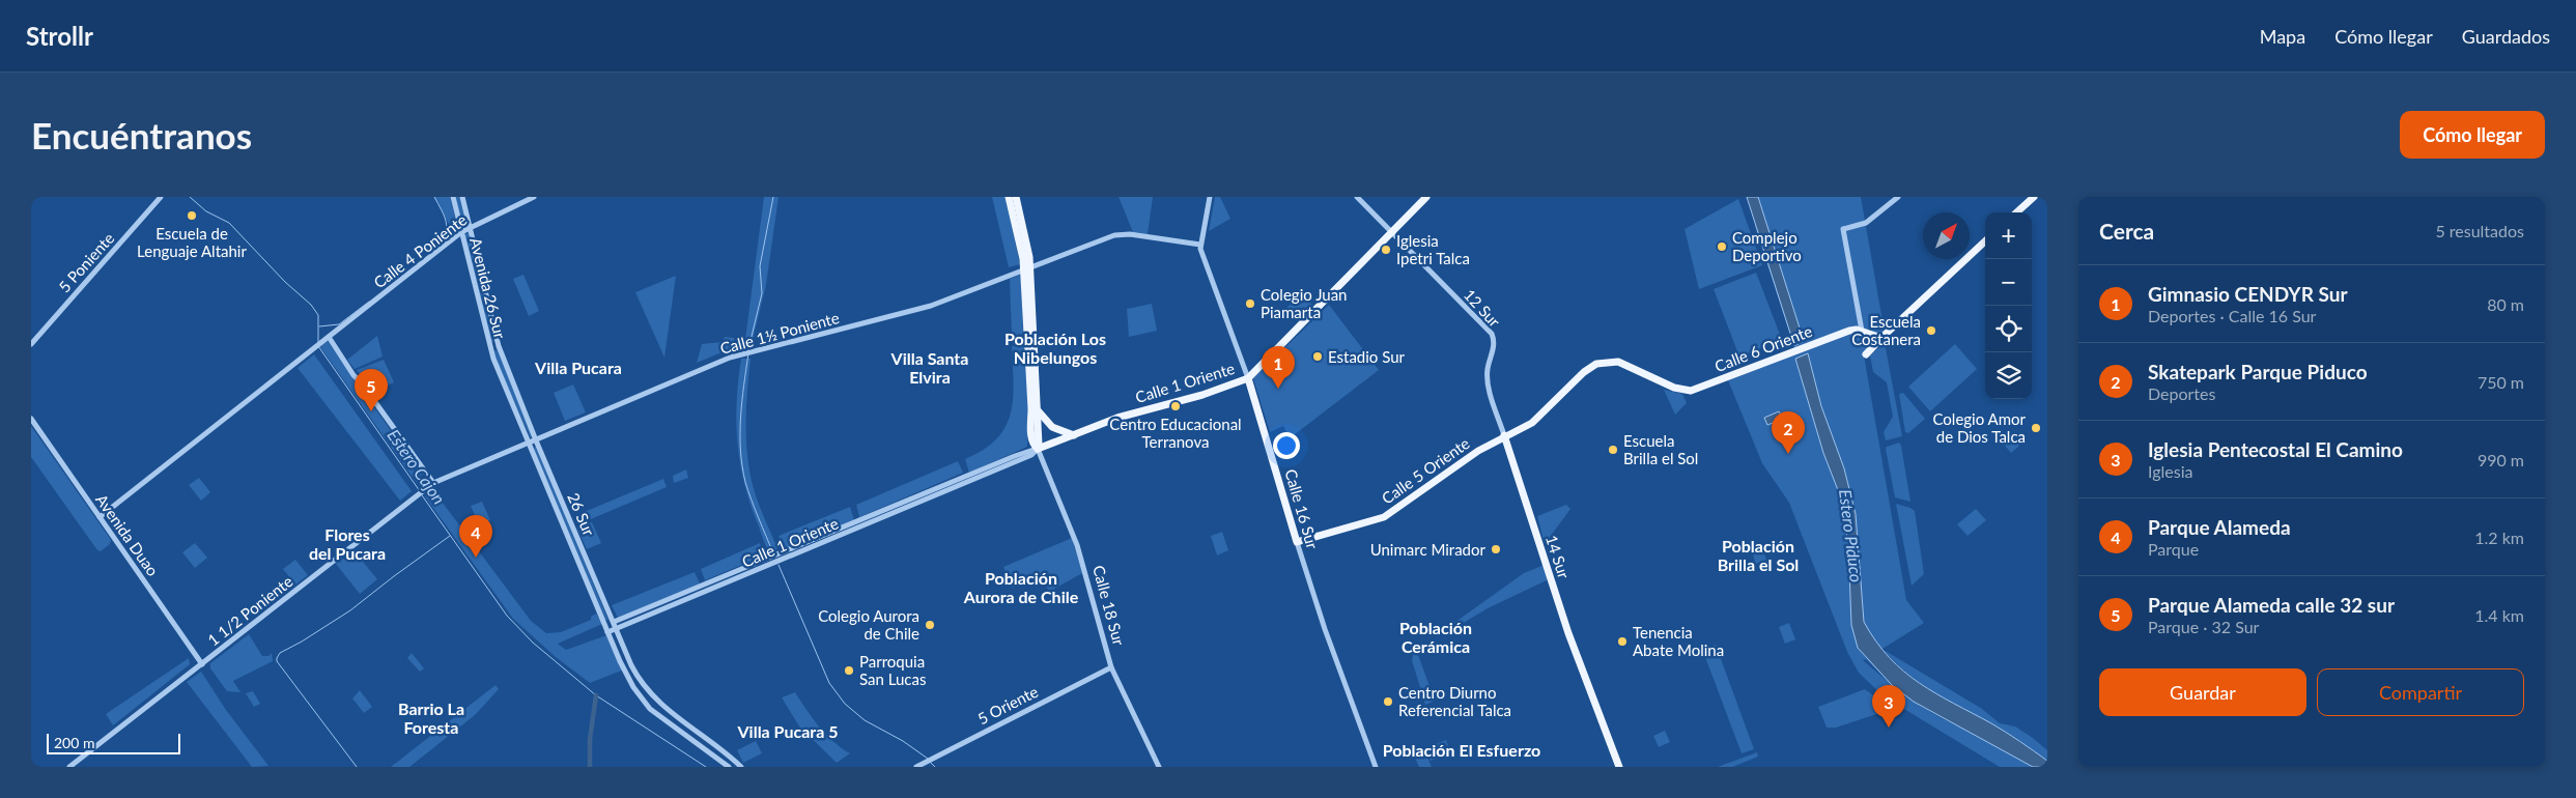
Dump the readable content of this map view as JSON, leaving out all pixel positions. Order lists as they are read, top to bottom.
{
  "streets": {
    "main road": [
      "Calle 6 Oriente",
      "Calle 1 Oriente",
      "Calle 5 Oriente",
      "Calle 16 Sur",
      "14 Sur",
      "Calle 18 Sur"
    ],
    "street": [
      "Calle 4 Poniente",
      "5 Poniente",
      "Avenida 26 Sur",
      "12 Sur",
      "Calle 1½ Poniente",
      "26 Sur",
      "Avenida Duao",
      "1 1/2 Poniente",
      "5 Oriente"
    ]
  },
  "crossings": [
    ["Calle 4 Poniente", "Avenida 26 Sur"],
    ["Calle 4 Poniente", "26 Sur"],
    ["Calle 4 Poniente", "Avenida Duao"],
    ["Avenida 26 Sur", "26 Sur"],
    ["12 Sur", "Calle 1 Oriente"],
    ["12 Sur", "14 Sur"],
    ["Calle 1½ Poniente", "Calle 16 Sur"],
    ["Calle 1½ Poniente", "26 Sur"],
    ["Calle 1½ Poniente", "Calle 18 Sur"],
    ["Calle 1½ Poniente", "1 1/2 Poniente"],
    ["Calle 6 Oriente", "Calle 5 Oriente"],
    ["Calle 1 Oriente", "Calle 16 Sur"],
    ["Calle 1 Oriente", "26 Sur"],
    ["Calle 1 Oriente", "Calle 18 Sur"],
    ["Calle 5 Oriente", "Calle 16 Sur"],
    ["Calle 5 Oriente", "14 Sur"],
    ["Avenida Duao", "1 1/2 Poniente"],
    ["Calle 18 Sur", "5 Oriente"]
  ],
  "districts": [
    "Población Los Nibelungos",
    "Villa Santa Elvira",
    "Villa Pucara",
    "Flores del Pucara",
    "Población Brilla el Sol",
    "Población Aurora de Chile",
    "Población Cerámica",
    "Barrio La Foresta",
    "Villa Pucara 5",
    "Población El Esfuerzo"
  ],
  "water": ["Estero Cajon", "Estero Piduco"],
  "places": [
    "Escuela de Lenguaje Altahir",
    "Complejo Deportivo",
    "Iglesia Ipetri Talca",
    "Colegio Juan Piamarta",
    "Escuela Costanera",
    "Estadio Sur",
    "Centro Educacional Terranova",
    "Colegio Amor de Dios Talca",
    "Escuela Brilla el Sol",
    "Unimarc Mirador",
    "Colegio Aurora de Chile",
    "Tenencia Abate Molina",
    "Parroquia San Lucas",
    "Centro Diurno Referencial Talca"
  ],
  "scale_bar": "200 m",
  "north": "top right",
  "page": {
    "header": "Strollr",
    "nav": ["Mapa", "Cómo llegar", "Guardados"],
    "buttons": [
      "Cómo llegar",
      ["Guardar", "Compartir"]
    ],
    "title": "Encuéntranos",
    "heading": ["Cerca", "5 resultados"],
    "map_buttons": ["+", "−"],
    "list": [
      {
        "mark": "1",
        "name": "Gimnasio CENDYR Sur",
        "note": "Deportes · Calle 16 Sur",
        "value": "80 m"
      },
      {
        "mark": "2",
        "name": "Skatepark Parque Piduco",
        "note": "Deportes",
        "value": "750 m"
      },
      {
        "mark": "3",
        "name": "Iglesia Pentecostal El Camino",
        "note": "Iglesia",
        "value": "990 m"
      },
      {
        "mark": "4",
        "name": "Parque Alameda",
        "note": "Parque",
        "value": "1.2 km"
      },
      {
        "mark": "5",
        "name": "Parque Alameda calle 32 sur",
        "note": "Parque · 32 Sur",
        "value": "1.4 km"
      }
    ],
    "pins": [
      "1",
      "5",
      "2",
      "4",
      "3"
    ],
    "scale": "200 m"
  }
}
